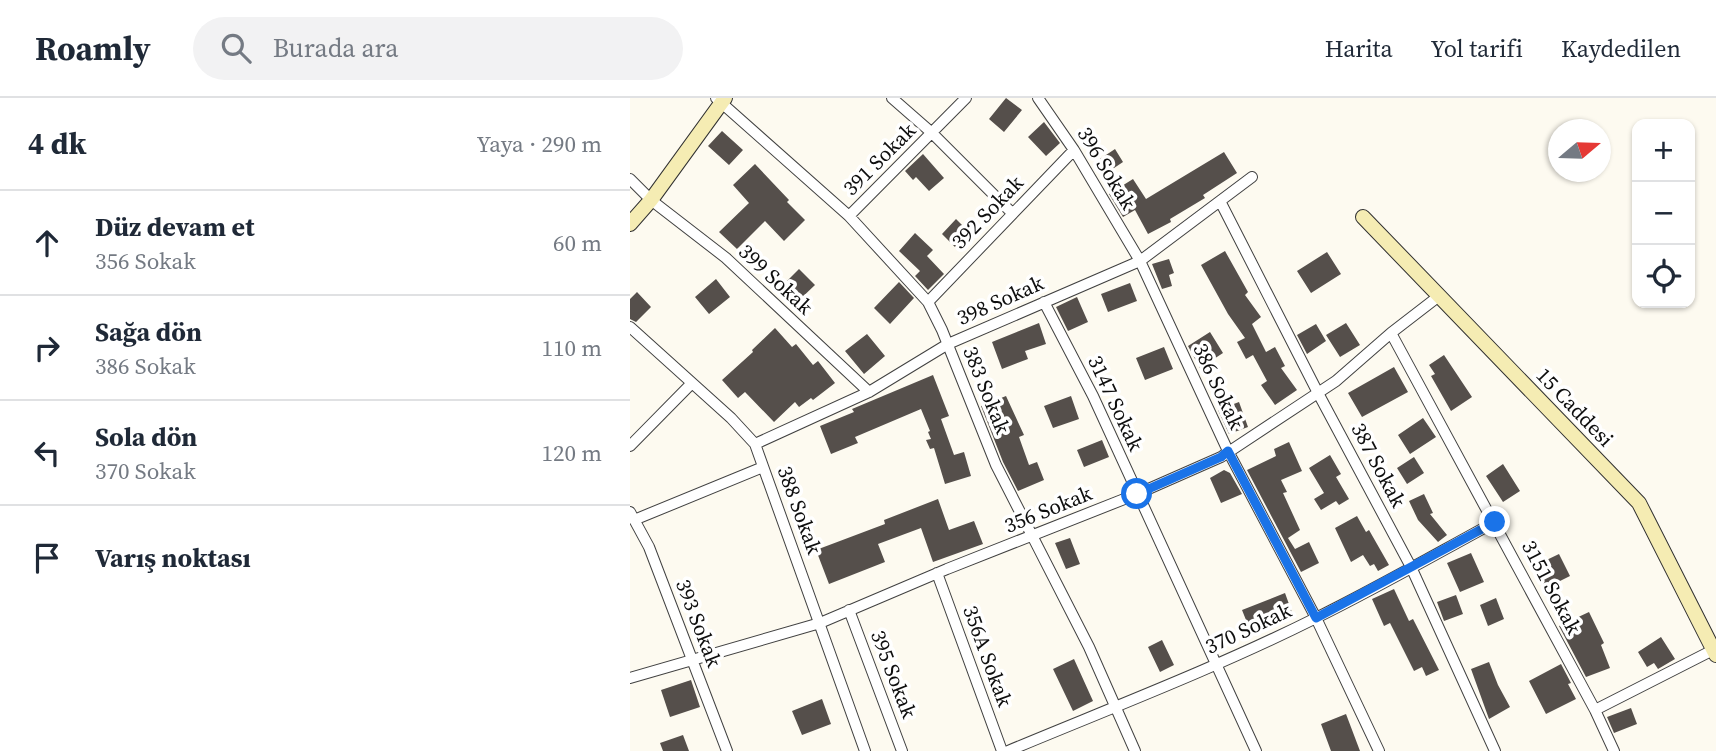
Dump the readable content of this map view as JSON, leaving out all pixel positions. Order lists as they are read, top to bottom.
{
  "streets": {
    "street": [
      "391 Sokak",
      "396 Sokak",
      "392 Sokak",
      "399 Sokak",
      "398 Sokak",
      "386 Sokak",
      "383 Sokak",
      "3147 Sokak",
      "15 Caddesi",
      "387 Sokak",
      "356 Sokak",
      "388 Sokak",
      "3151 Sokak",
      "393 Sokak",
      "370 Sokak",
      "356A Sokak",
      "395 Sokak"
    ]
  },
  "crossings": [
    ["391 Sokak", "383 Sokak"],
    ["396 Sokak", "392 Sokak"],
    ["396 Sokak", "398 Sokak"],
    ["396 Sokak", "386 Sokak"],
    ["392 Sokak", "383 Sokak"],
    ["399 Sokak", "398 Sokak"],
    ["398 Sokak", "386 Sokak"],
    ["398 Sokak", "383 Sokak"],
    ["398 Sokak", "3147 Sokak"],
    ["398 Sokak", "387 Sokak"],
    ["398 Sokak", "388 Sokak"],
    ["386 Sokak", "356 Sokak"],
    ["386 Sokak", "370 Sokak"],
    ["383 Sokak", "356 Sokak"],
    ["383 Sokak", "370 Sokak"],
    ["3147 Sokak", "356 Sokak"],
    ["3147 Sokak", "370 Sokak"],
    ["15 Caddesi", "356 Sokak"],
    ["387 Sokak", "356 Sokak"],
    ["387 Sokak", "370 Sokak"],
    ["356 Sokak", "388 Sokak"],
    ["356 Sokak", "3151 Sokak"],
    ["356 Sokak", "393 Sokak"],
    ["356 Sokak", "356A Sokak"],
    ["356 Sokak", "395 Sokak"],
    ["3151 Sokak", "370 Sokak"]
  ],
  "north": "right",
  "page": {
    "header": "Roamly",
    "search": "Burada ara",
    "nav": ["Harita", "Yol tarifi", "Kaydedilen"],
    "heading": ["4 dk", "Yaya · 290 m"],
    "map_buttons": ["+", "−"],
    "list": [
      ["Düz devam et", "356 Sokak", "60 m"],
      ["Sağa dön", "386 Sokak", "110 m"],
      ["Sola dön", "370 Sokak", "120 m"],
      "Varış noktası"
    ]
  }
}
